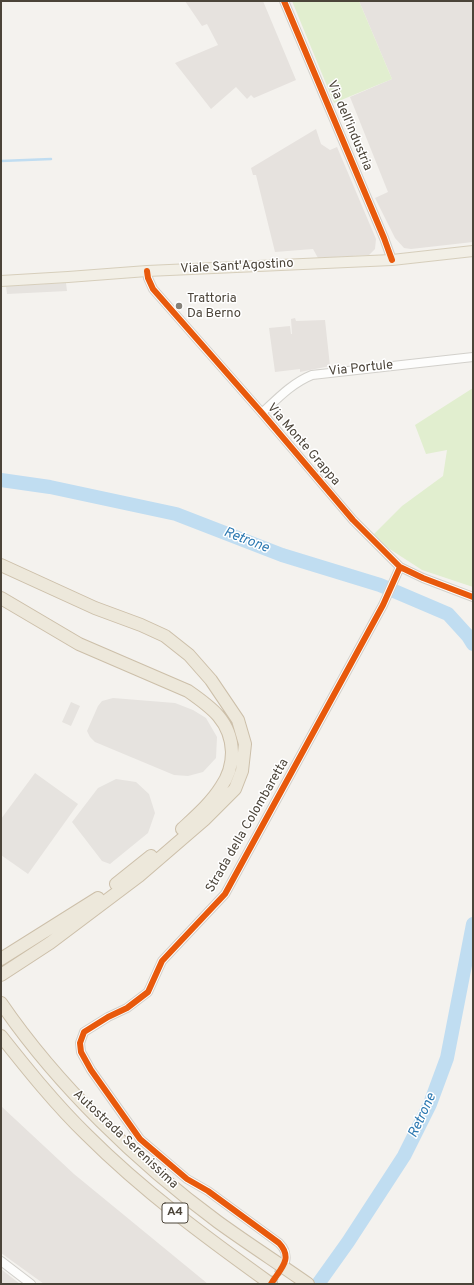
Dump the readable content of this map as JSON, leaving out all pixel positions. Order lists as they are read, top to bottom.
{
  "streets": {
    "highway": ["Autostrada Serenissima", "A4"],
    "main road": ["Viale Sant'Agostino"],
    "street": [
      "Via dell'industria",
      "Via Portule",
      "Via Monte Grappa",
      "Strada della Colombaretta"
    ]
  },
  "crossings": [
    ["Via dell'industria", "Viale Sant'Agostino"],
    ["Viale Sant'Agostino", "Via Monte Grappa"],
    ["Via Portule", "Via Monte Grappa"],
    ["Via Monte Grappa", "Strada della Colombaretta"]
  ],
  "water": ["Retrone"],
  "places": ["Trattoria Da Berno"]
}
